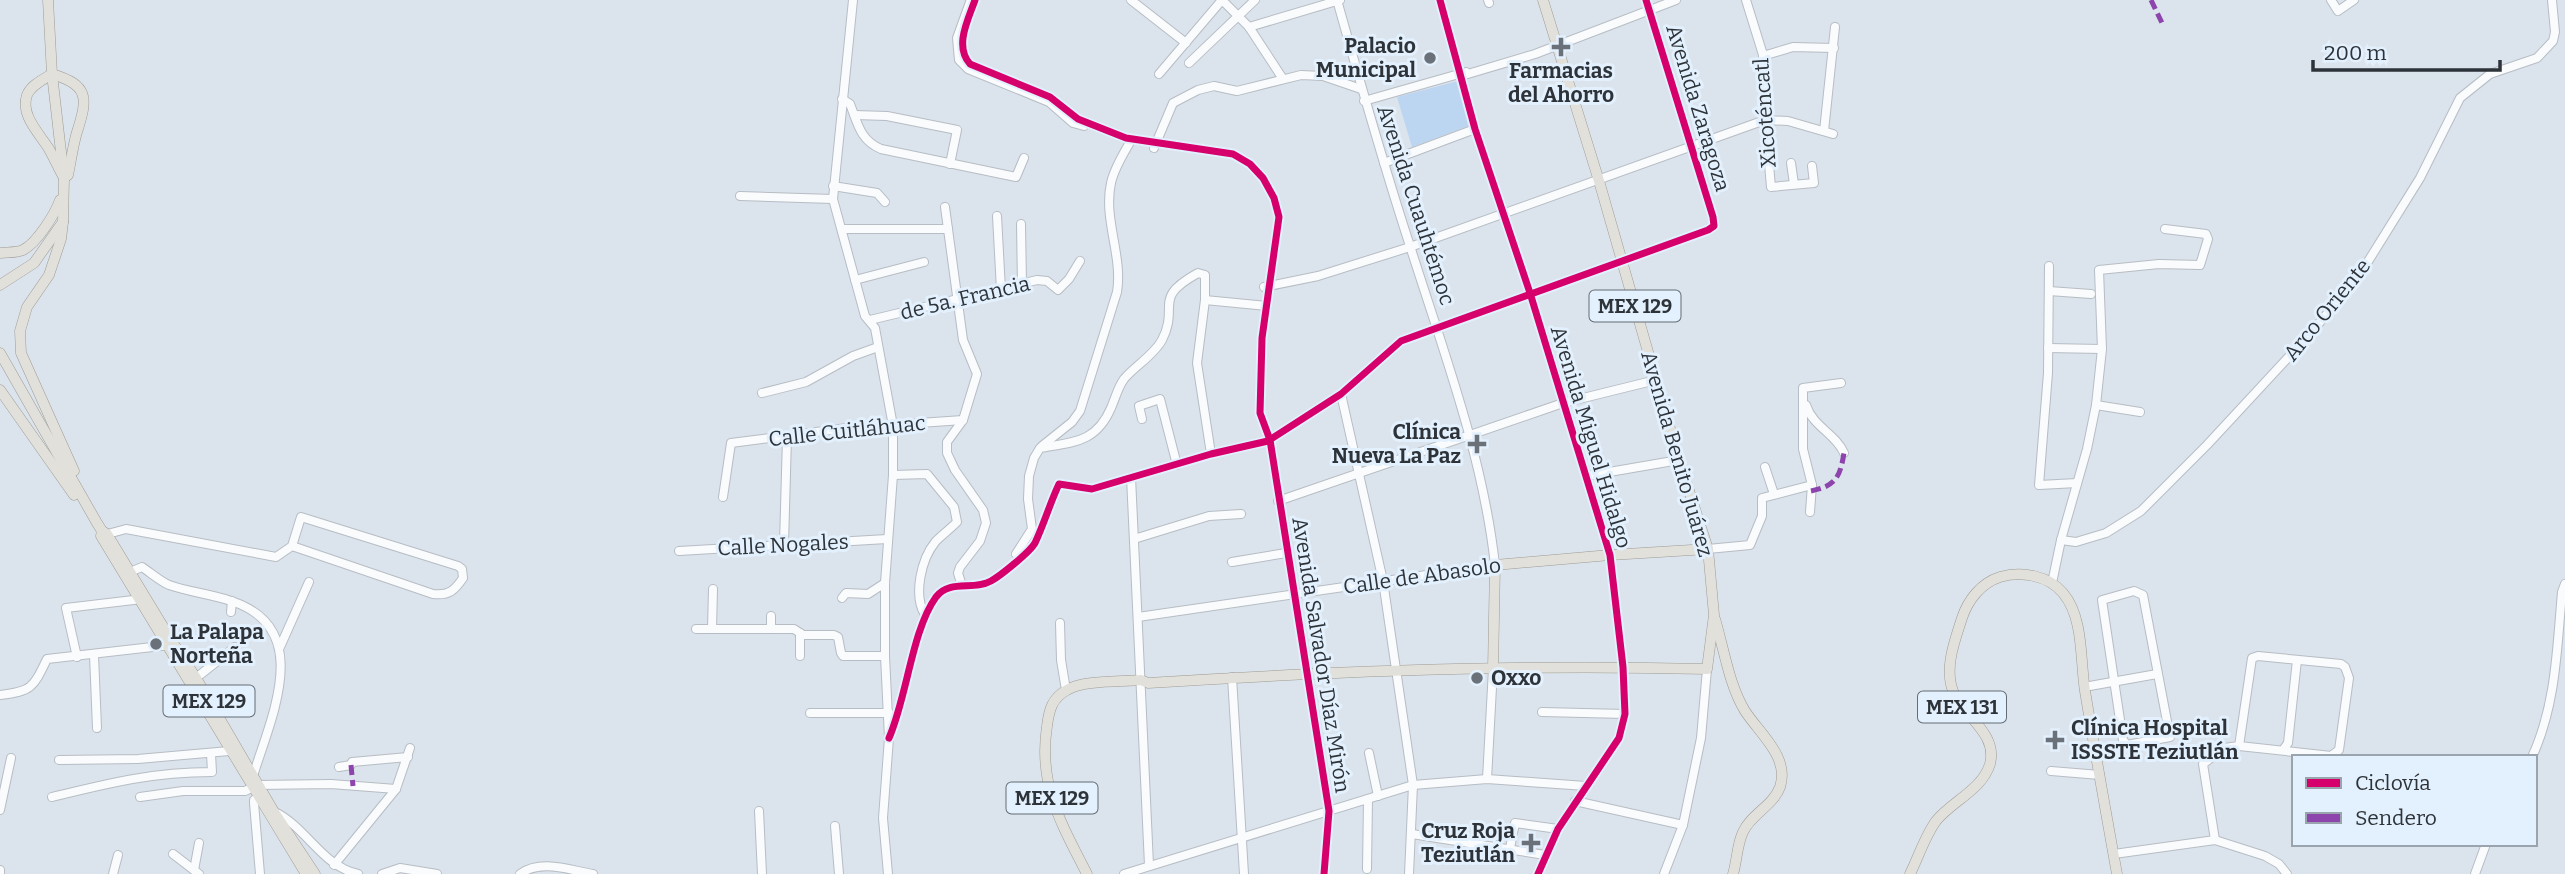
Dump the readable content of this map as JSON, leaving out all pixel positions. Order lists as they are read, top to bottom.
{
  "streets": {
    "main road": [
      "Avenida Cuauhtémoc",
      "MEX 129",
      "Avenida Benito Juárez",
      "Calle de Abasolo",
      "MEX 131"
    ],
    "street": [
      "Avenida Zaragoza",
      "Xicoténcatl",
      "de 5a. Francia",
      "Arco Oriente",
      "Calle Cuitláhuac",
      "Avenida Miguel Hidalgo",
      "Calle Nogales",
      "Avenida Salvador Díaz Mirón"
    ]
  },
  "crossings": [
    ["Avenida Zaragoza", "Avenida Benito Juárez"],
    ["Avenida Cuauhtémoc", "Calle de Abasolo"],
    ["Avenida Miguel Hidalgo", "Calle de Abasolo"],
    ["Avenida Benito Juárez", "Calle de Abasolo"],
    ["Calle de Abasolo", "Avenida Salvador Díaz Mirón"]
  ],
  "places": {
    "health": [
      "Farmacias del Ahorro",
      "Clínica Nueva La Paz",
      "Clínica Hospital ISSSTE Teziutlán",
      "Cruz Roja Teziutlán"
    ],
    "other": ["Palacio Municipal", "La Palapa Norteña", "Oxxo"]
  },
  "legend": ["Ciclovía", "Sendero"],
  "scale_bar": "200 m"
}
